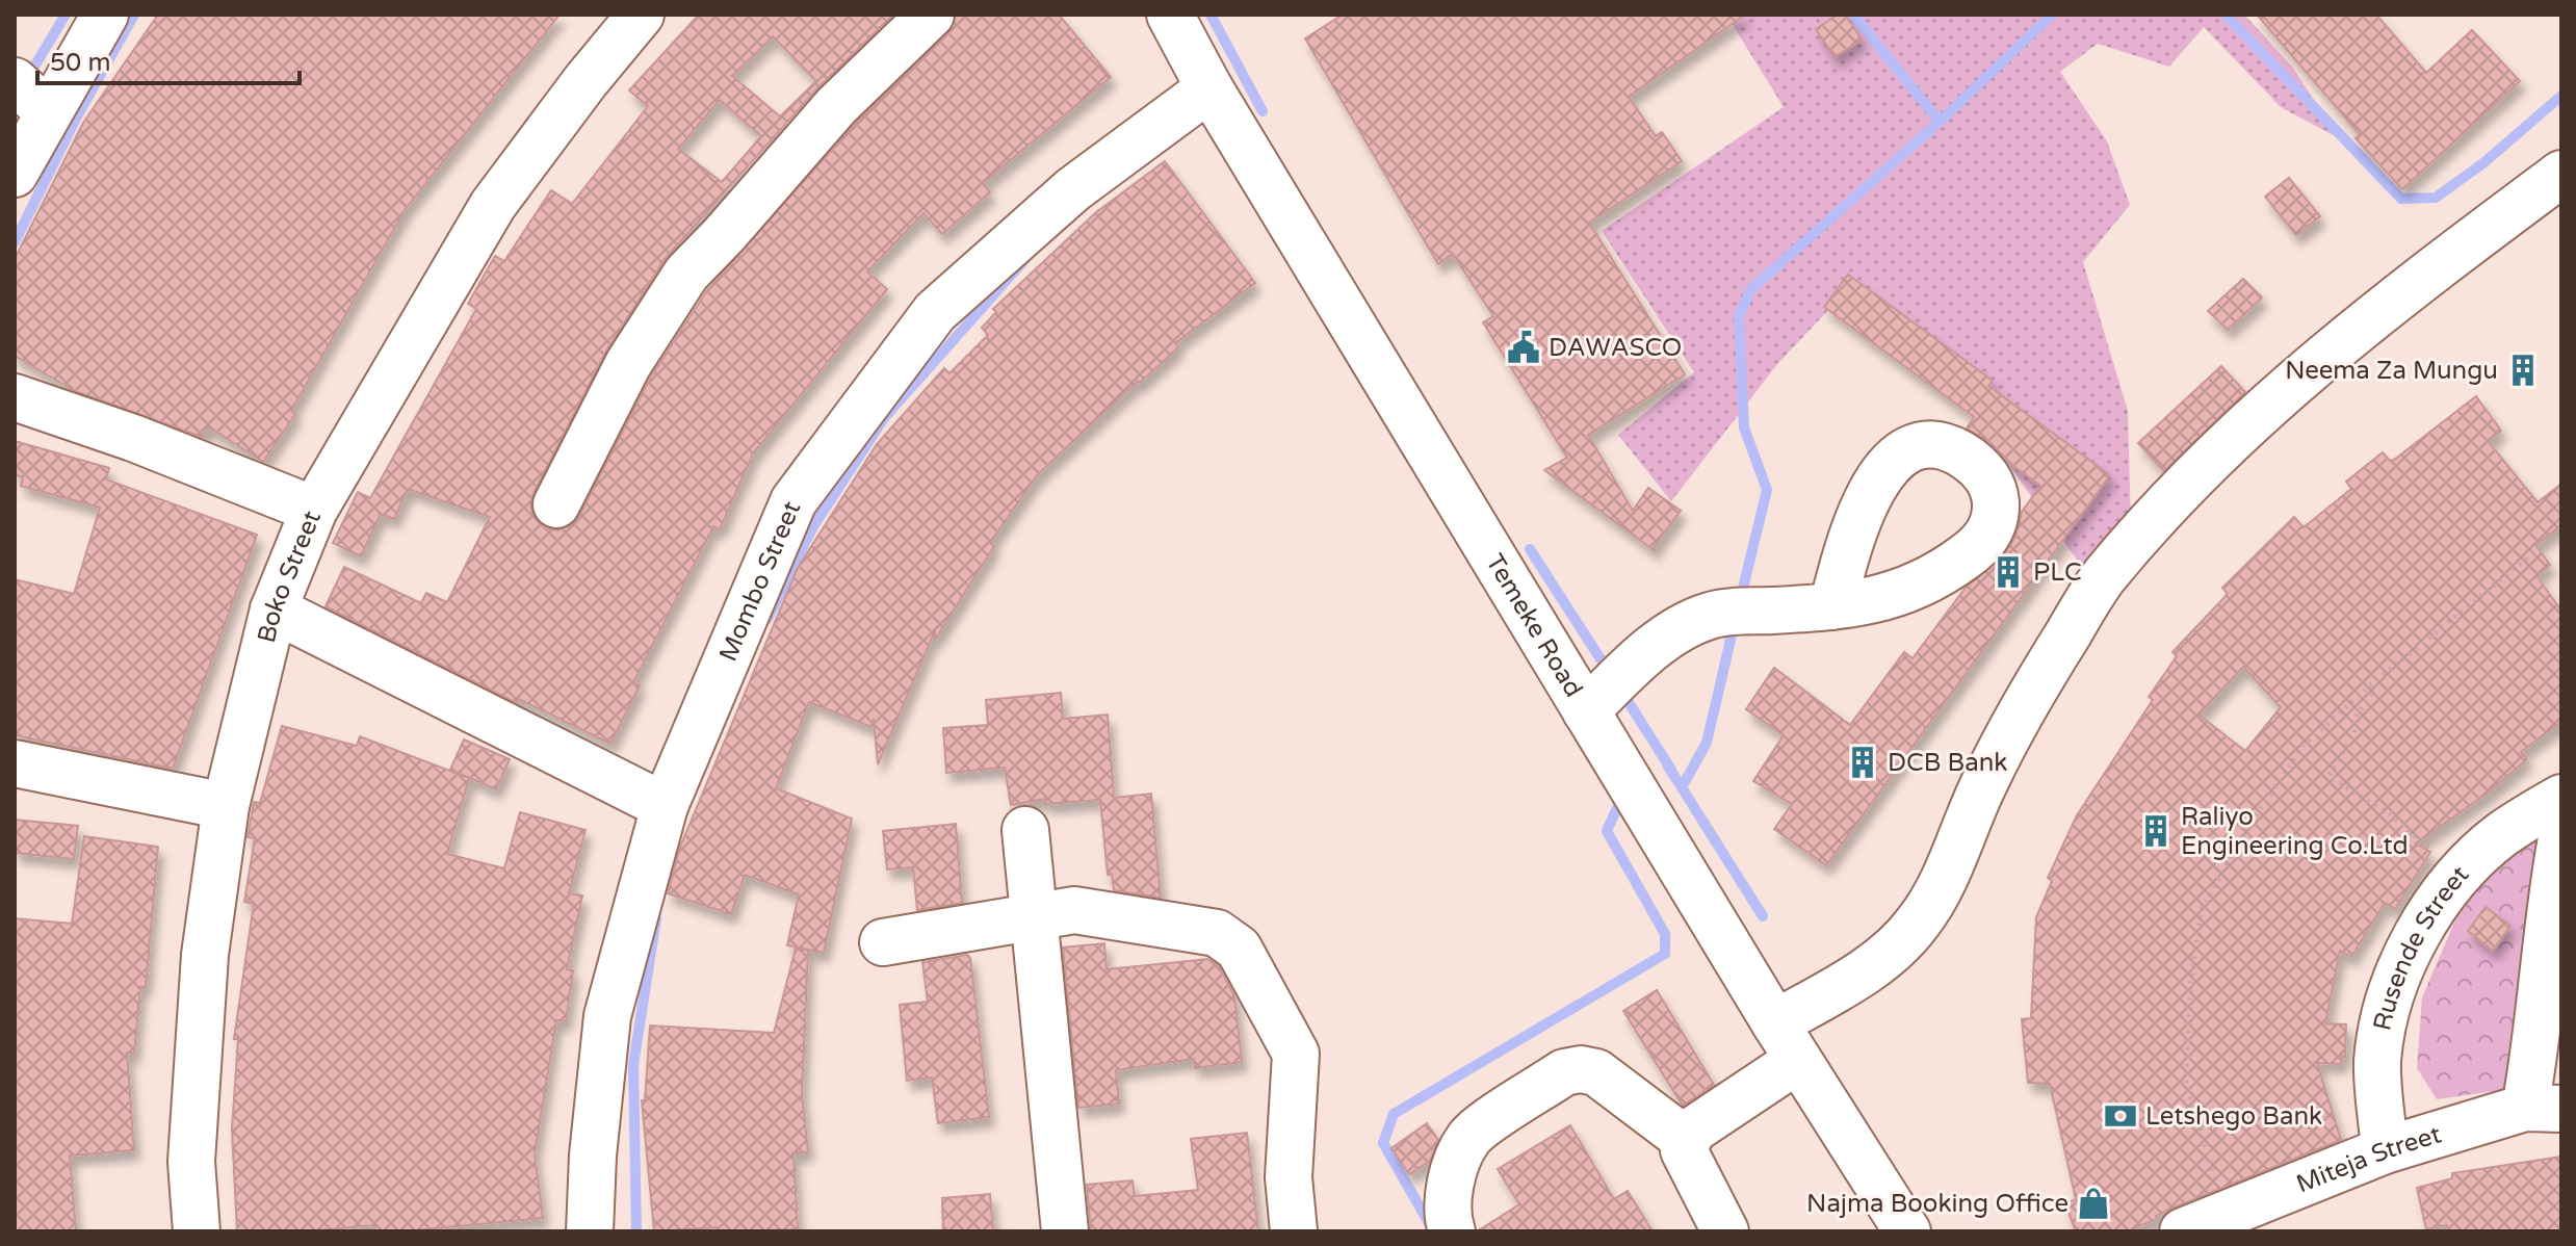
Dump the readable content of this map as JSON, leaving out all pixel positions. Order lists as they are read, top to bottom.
{
  "streets": {
    "street": [
      "Boko Street",
      "Mombo Street",
      "Temeke Road",
      "Rusende Street",
      "Miteja Street"
    ]
  },
  "crossings": [
    ["Mombo Street", "Temeke Road"],
    ["Rusende Street", "Miteja Street"]
  ],
  "places": {
    "public building": ["DAWASCO"],
    "building": [
      "Neema Za Mungu",
      "PLC",
      "DCB Bank",
      "Raliyo Engineering Co.Ltd"
    ],
    "bank": ["Letshego Bank"],
    "shop": ["Najma Booking Office"]
  },
  "scale_bar": "50 m"
}
